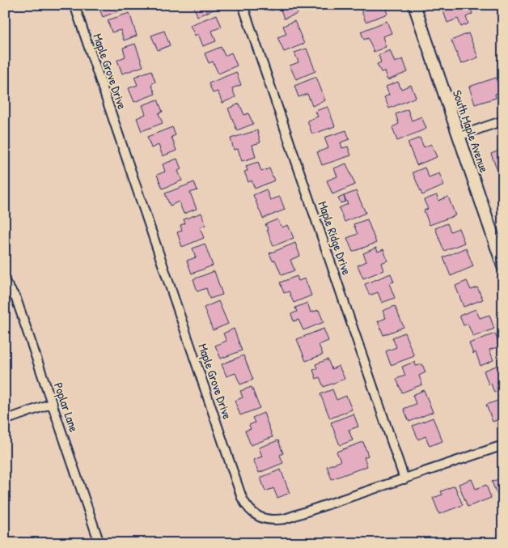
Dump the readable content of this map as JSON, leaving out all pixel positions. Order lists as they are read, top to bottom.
{
  "streets": {
    "main road": ["South Maple Avenue"],
    "street": ["Maple Grove Drive", "Maple Ridge Drive", "Poplar Lane"]
  },
  "crossings": [
    ["Maple Grove Drive", "Maple Ridge Drive"]
  ]
}
